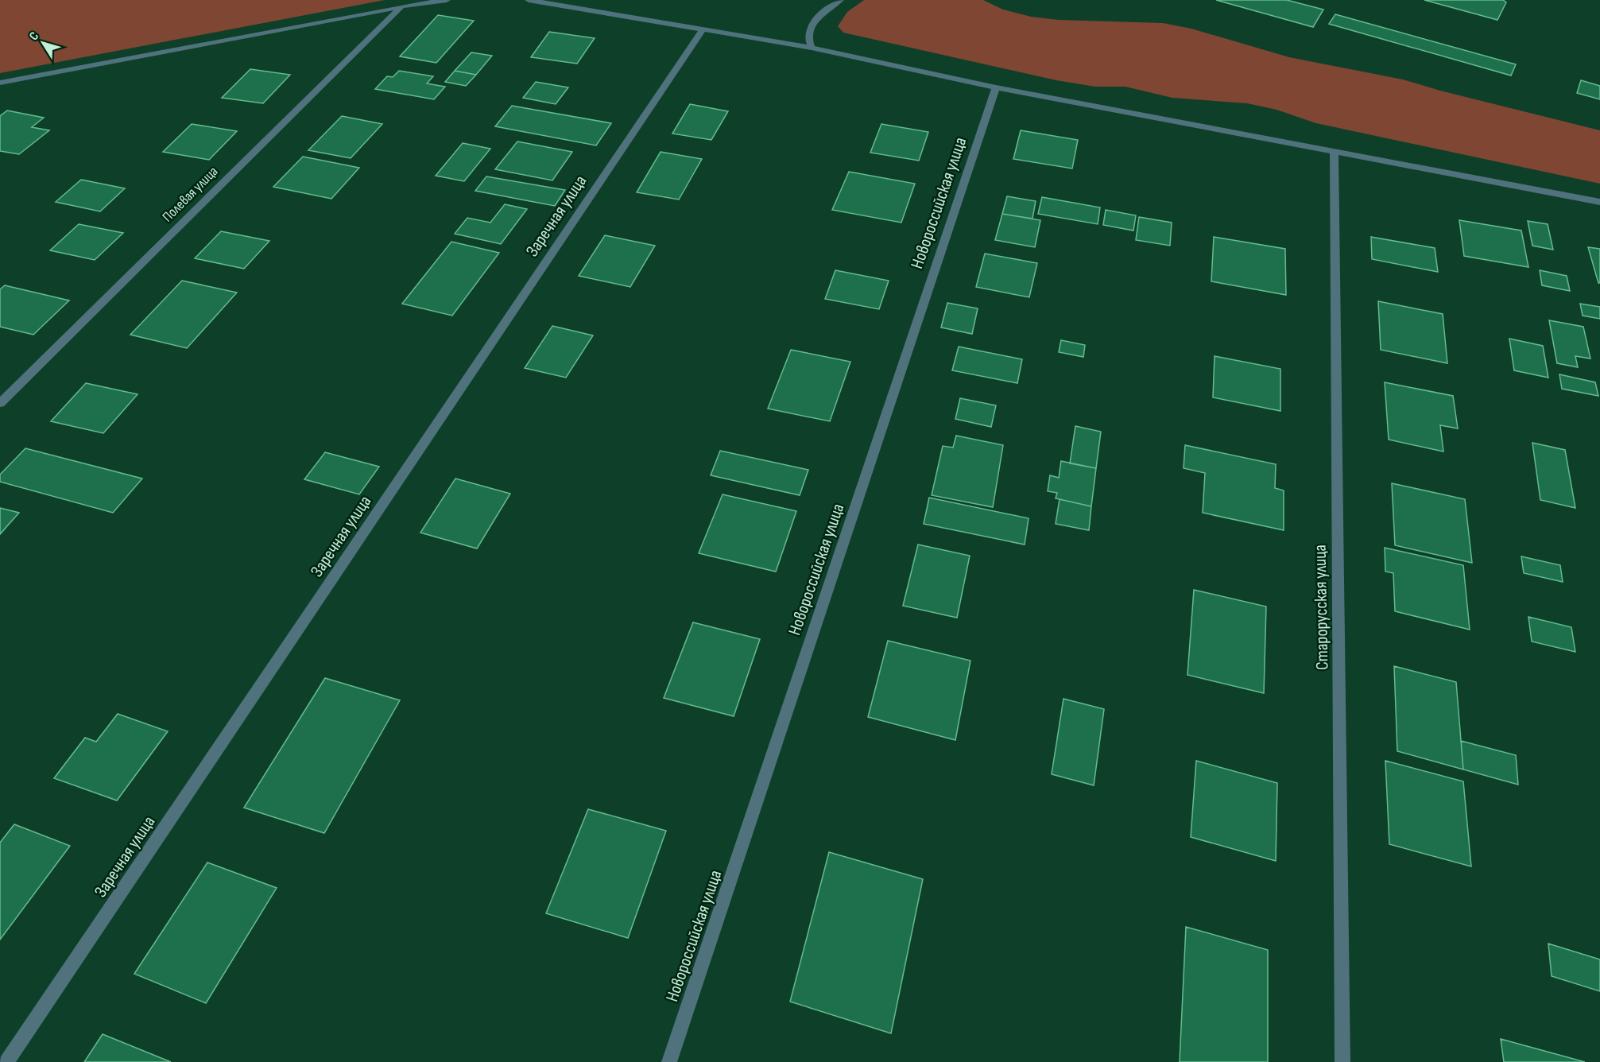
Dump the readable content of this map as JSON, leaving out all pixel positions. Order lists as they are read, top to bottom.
{
  "streets": {
    "street": [
      "Полевая улица",
      "Новороссийская улица",
      "Заречная улица",
      "Старорусская улица"
    ]
  },
  "north": "top left"
}
